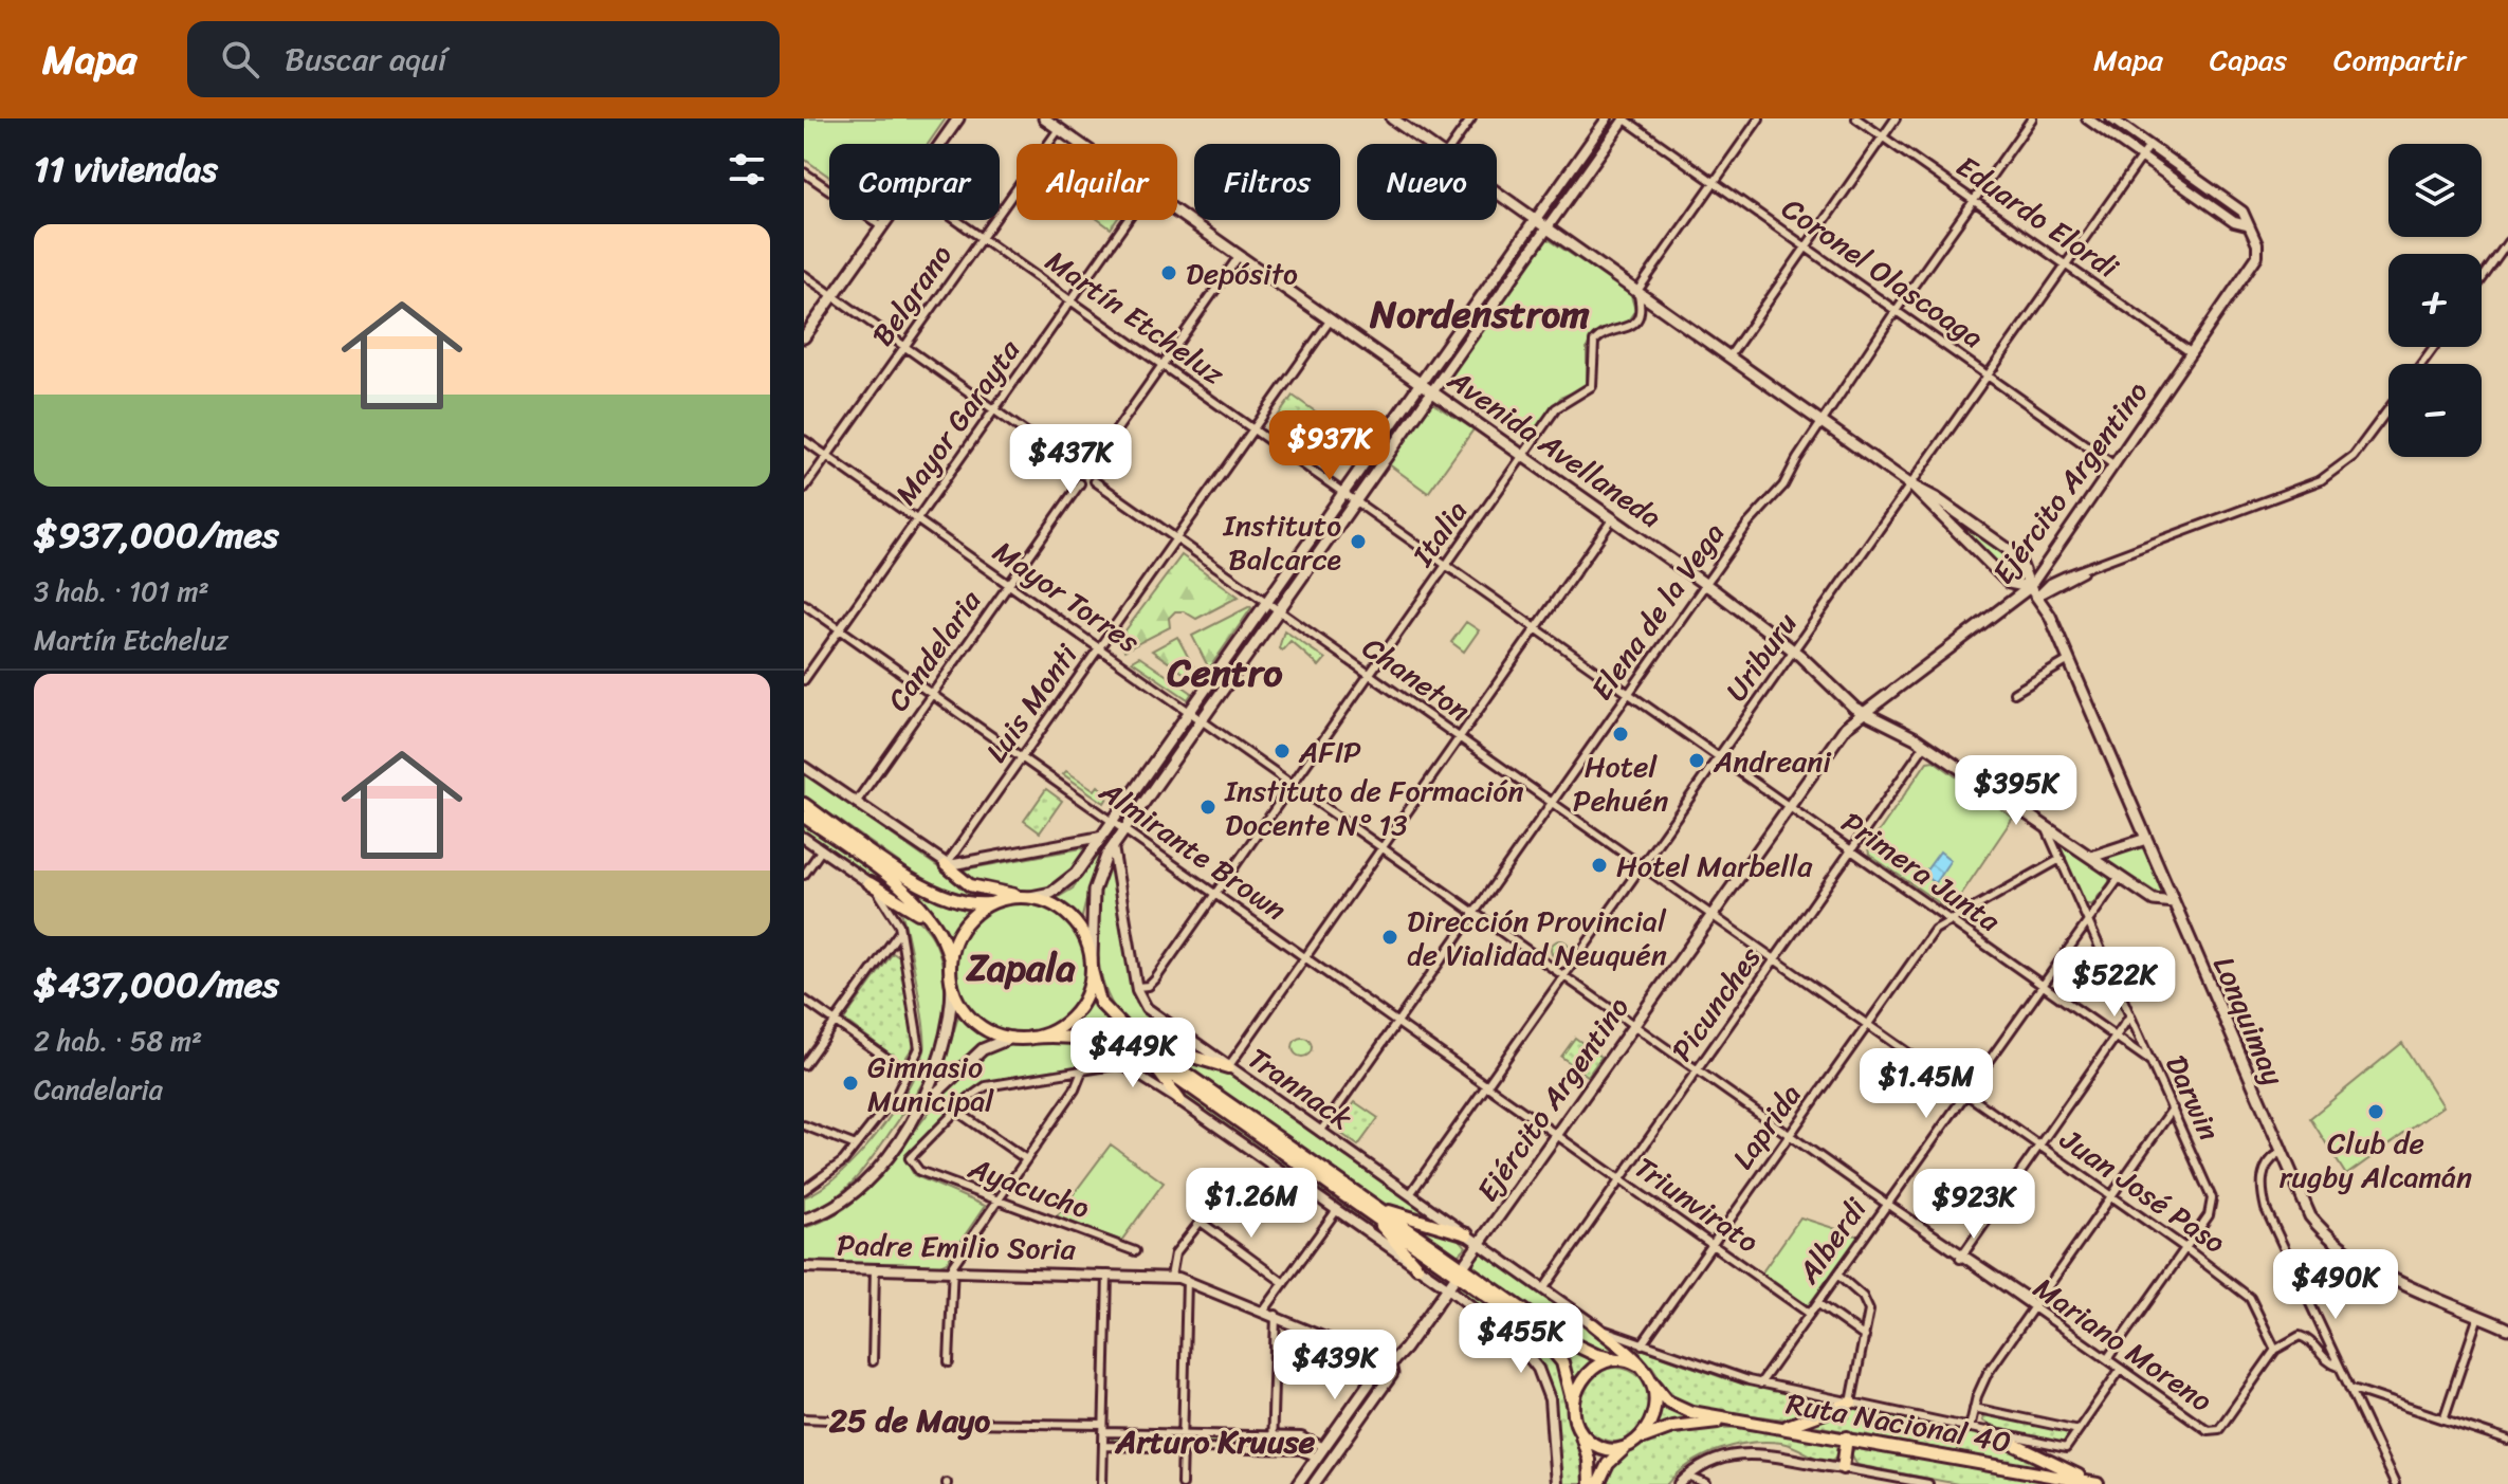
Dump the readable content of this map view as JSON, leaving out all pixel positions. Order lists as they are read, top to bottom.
{
  "streets": {
    "main road": [
      "Avenida Avellaneda",
      "Ejército Argentino",
      "Lonquimay",
      "Ruta Nacional 40"
    ],
    "street": [
      "Eduardo Elordi",
      "Coronel Olascoaga",
      "Belgrano",
      "Martín Etcheluz",
      "Mayor Garayta",
      "Italia",
      "Mayor Torres",
      "Elena de la Vega",
      "Candelaria",
      "Uriburu",
      "Chaneton",
      "Luis Monti",
      "Almirante Brown",
      "Primera Junta",
      "Picunches",
      "Trannack",
      "Darwin",
      "Laprida",
      "Ayacucho",
      "Juan José Paso",
      "Triunvirato",
      "Alberdi",
      "Padre Emilio Soria",
      "Mariano Moreno"
    ]
  },
  "crossings": [
    ["Eduardo Elordi", "Ejército Argentino"],
    ["Eduardo Elordi", "Elena de la Vega"],
    ["Eduardo Elordi", "Uriburu"],
    ["Coronel Olascoaga", "Ejército Argentino"],
    ["Coronel Olascoaga", "Italia"],
    ["Coronel Olascoaga", "Elena de la Vega"],
    ["Coronel Olascoaga", "Uriburu"],
    ["Belgrano", "Martín Etcheluz"],
    ["Belgrano", "Avenida Avellaneda"],
    ["Belgrano", "Mayor Torres"],
    ["Martín Etcheluz", "Mayor Garayta"],
    ["Martín Etcheluz", "Ejército Argentino"],
    ["Martín Etcheluz", "Italia"],
    ["Martín Etcheluz", "Elena de la Vega"],
    ["Martín Etcheluz", "Uriburu"],
    ["Martín Etcheluz", "Luis Monti"],
    ["Martín Etcheluz", "Primera Junta"],
    ["Mayor Garayta", "Mayor Torres"],
    ["Mayor Garayta", "Almirante Brown"],
    ["Avenida Avellaneda", "Ejército Argentino"],
    ["Avenida Avellaneda", "Italia"],
    ["Avenida Avellaneda", "Elena de la Vega"],
    ["Avenida Avellaneda", "Uriburu"],
    ["Avenida Avellaneda", "Luis Monti"],
    ["Avenida Avellaneda", "Picunches"],
    ["Avenida Avellaneda", "Lonquimay"],
    ["Avenida Avellaneda", "Darwin"],
    ["Avenida Avellaneda", "Alberdi"],
    ["Ejército Argentino", "Mayor Torres"],
    ["Ejército Argentino", "Chaneton"],
    ["Ejército Argentino", "Almirante Brown"],
    ["Ejército Argentino", "Primera Junta"],
    ["Ejército Argentino", "Lonquimay"],
    ["Ejército Argentino", "Trannack"],
    ["Ejército Argentino", "Juan José Paso"],
    ["Ejército Argentino", "Triunvirato"],
    ["Italia", "Mayor Torres"],
    ["Italia", "Chaneton"],
    ["Italia", "Almirante Brown"],
    ["Italia", "Trannack"],
    ["Mayor Torres", "Elena de la Vega"],
    ["Mayor Torres", "Candelaria"],
    ["Mayor Torres", "Uriburu"],
    ["Mayor Torres", "Luis Monti"],
    ["Elena de la Vega", "Chaneton"],
    ["Elena de la Vega", "Almirante Brown"],
    ["Elena de la Vega", "Trannack"],
    ["Candelaria", "Chaneton"],
    ["Candelaria", "Almirante Brown"],
    ["Uriburu", "Chaneton"],
    ["Uriburu", "Almirante Brown"],
    ["Uriburu", "Lonquimay"],
    ["Uriburu", "Trannack"],
    ["Chaneton", "Luis Monti"],
    ["Chaneton", "Juan José Paso"],
    ["Luis Monti", "Almirante Brown"],
    ["Almirante Brown", "Triunvirato"],
    ["Primera Junta", "Picunches"],
    ["Primera Junta", "Darwin"],
    ["Primera Junta", "Laprida"],
    ["Primera Junta", "Alberdi"],
    ["Picunches", "Trannack"],
    ["Picunches", "Juan José Paso"],
    ["Picunches", "Triunvirato"],
    ["Darwin", "Laprida"],
    ["Darwin", "Juan José Paso"],
    ["Darwin", "Alberdi"],
    ["Laprida", "Juan José Paso"],
    ["Laprida", "Triunvirato"],
    ["Juan José Paso", "Alberdi"],
    ["Juan José Paso", "Mariano Moreno"],
    ["Triunvirato", "Alberdi"],
    ["Alberdi", "Mariano Moreno"]
  ],
  "districts": [
    "Nordenstrom",
    "Centro",
    "Zapala",
    "25 de Mayo",
    "Arturo Kruuse"
  ],
  "places": [
    "Depósito",
    "Instituto Balcarce",
    "Hotel Pehuén",
    "AFIP",
    "Andreani",
    "Instituto de Formación Docente N° 13",
    "Hotel Marbella",
    "Dirección Provincial de Vialidad Neuquén",
    "Gimnasio Municipal",
    "Club de rugby Alcamán"
  ],
  "page": {
    "header": "Mapa",
    "search": "Buscar aquí",
    "nav": ["Mapa", "Capas", "Compartir"],
    "heading": "11 viviendas",
    "map_buttons": ["+", "−"],
    "chip": [
      "Comprar",
      "Alquilar",
      "Filtros",
      "Nuevo"
    ],
    "list": [
      {
        "name": "$937,000/mes",
        "note": "3 hab. · 101 m² · Martín Etcheluz"
      },
      {
        "name": "$437,000/mes",
        "note": "2 hab. · 58 m² · Candelaria"
      }
    ],
    "price": [
      "$937K",
      "$437K",
      "$395K",
      "$522K",
      "$449K",
      "$1.45M",
      "$1.26M",
      "$923K",
      "$490K",
      "$455K",
      "$439K"
    ]
  }
}
